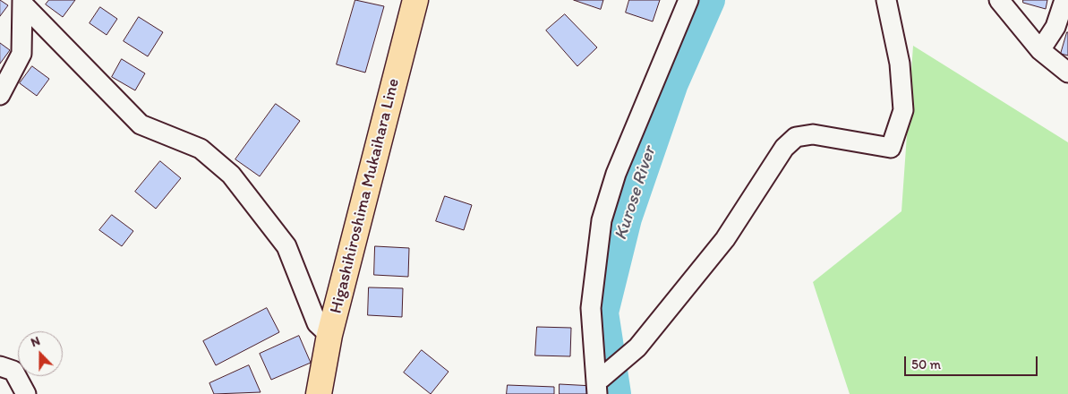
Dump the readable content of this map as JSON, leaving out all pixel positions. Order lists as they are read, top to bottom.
{
  "streets": {
    "main road": ["Higashihiroshima Mukaihara Line"]
  },
  "water": ["Kurose River"],
  "scale_bar": "50 m",
  "north": "top"
}
